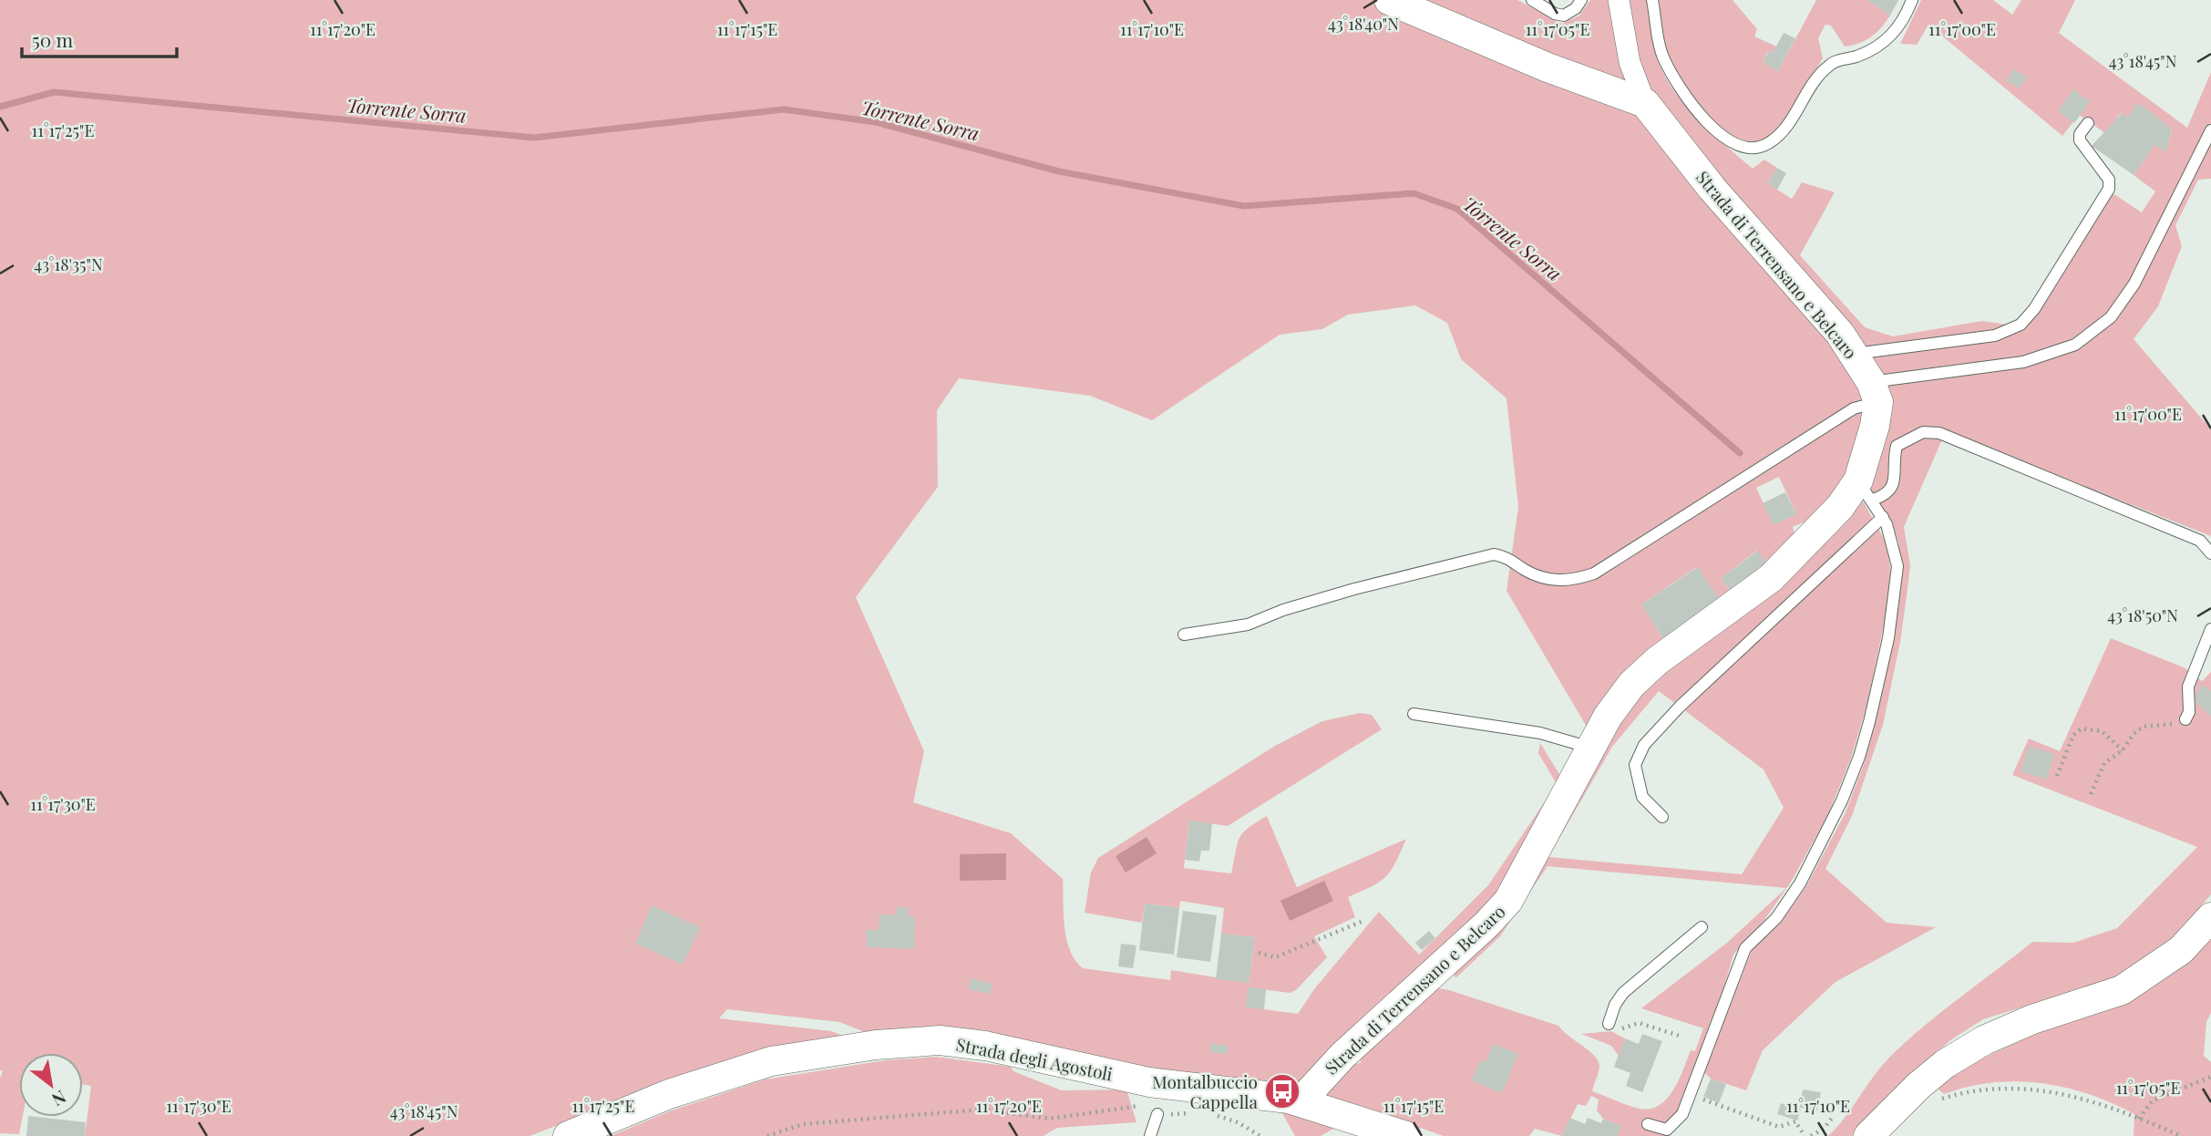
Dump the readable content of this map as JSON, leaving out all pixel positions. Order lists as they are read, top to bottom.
{
  "streets": {
    "street": ["Strada di Terrensano e Belcaro", "Strada degli Agostoli"]
  },
  "crossings": [
    ["Strada di Terrensano e Belcaro", "Strada degli Agostoli"]
  ],
  "water": ["Torrente Sorra"],
  "places": {
    "bus stop": ["Montalbuccio Cappella"]
  },
  "scale_bar": "50 m",
  "north": "bottom right",
  "coordinates": [
    "43°18'40\"N",
    "11°17'20\"E",
    "11°17'15\"E",
    "11°17'10\"E",
    "11°17'05\"E",
    "11°17'00\"E",
    "43°18'45\"N",
    "11°17'25\"E",
    "43°18'35\"N",
    "43°18'50\"N",
    "11°17'30\"E"
  ]
}
